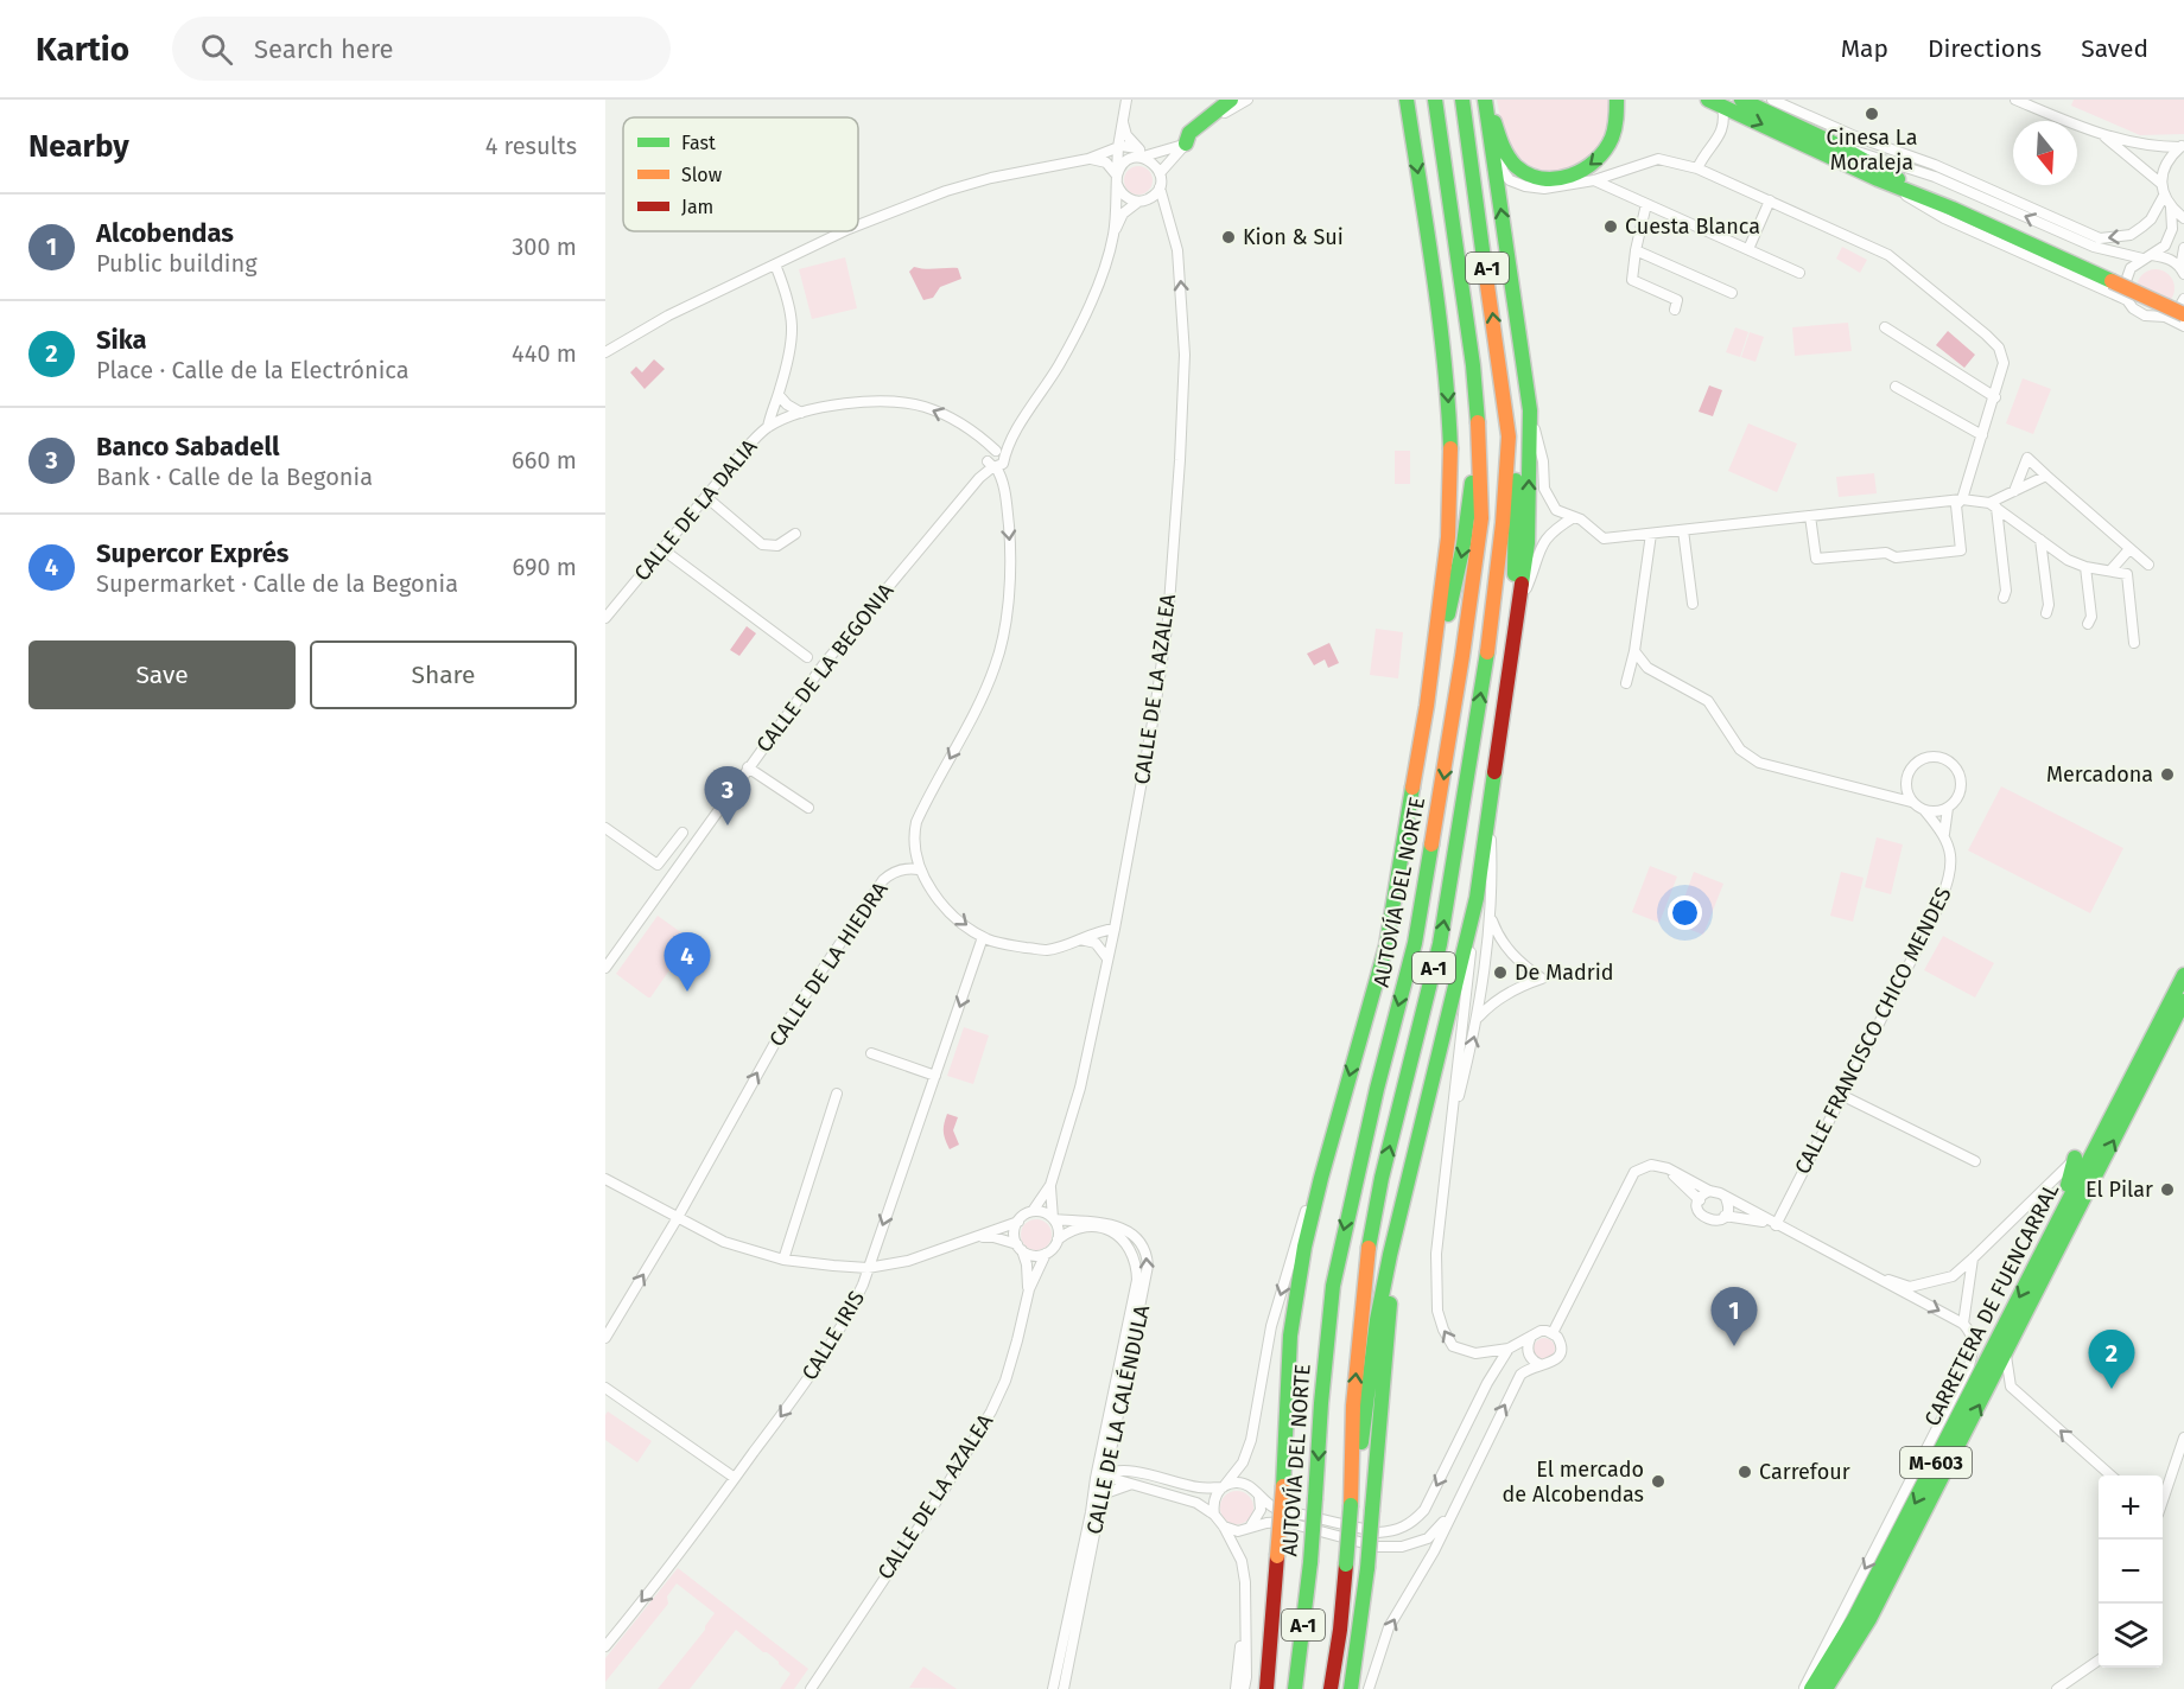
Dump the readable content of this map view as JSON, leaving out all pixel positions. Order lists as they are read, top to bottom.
{
  "streets": {
    "main road": [
      "A-1",
      "AUTOVÍA DEL NORTE",
      "CARRETERA DE FUENCARRAL",
      "M-603"
    ],
    "street": [
      "CALLE DE LA DALIA",
      "CALLE DE LA BEGONIA",
      "CALLE DE LA AZALEA",
      "CALLE DE LA HIEDRA",
      "CALLE FRANCISCO CHICO MENDES",
      "CALLE IRIS",
      "CALLE DE LA CALÉNDULA"
    ]
  },
  "crossings": [
    ["CALLE DE LA AZALEA", "CALLE DE LA CALÉNDULA"]
  ],
  "one_way": [
    "CALLE DE LA DALIA",
    "CALLE DE LA AZALEA",
    "CALLE DE LA HIEDRA",
    "CALLE IRIS"
  ],
  "places": [
    "Cinesa La Moraleja",
    "Cuesta Blanca",
    "Kion & Sui",
    "Mercadona",
    "De Madrid",
    "El Pilar",
    "Carrefour",
    "El mercado de Alcobendas"
  ],
  "legend": ["Fast", "Slow", "Jam"],
  "north": "bottom",
  "page": {
    "header": "Kartio",
    "search": "Search here",
    "nav": ["Map", "Directions", "Saved"],
    "heading": ["Nearby", "4 results"],
    "list": [
      {
        "mark": "1",
        "name": "Alcobendas",
        "note": "Public building",
        "value": "300 m"
      },
      {
        "mark": "2",
        "name": "Sika",
        "note": "Place · Calle de la Electrónica",
        "value": "440 m"
      },
      {
        "mark": "3",
        "name": "Banco Sabadell",
        "note": "Bank · Calle de la Begonia",
        "value": "660 m"
      },
      {
        "mark": "4",
        "name": "Supercor Exprés",
        "note": "Supermarket · Calle de la Begonia",
        "value": "690 m"
      }
    ],
    "buttons": ["Save", "Share"],
    "pins": [
      "3",
      "4",
      "1",
      "2"
    ],
    "map_buttons": ["+", "−"]
  }
}
